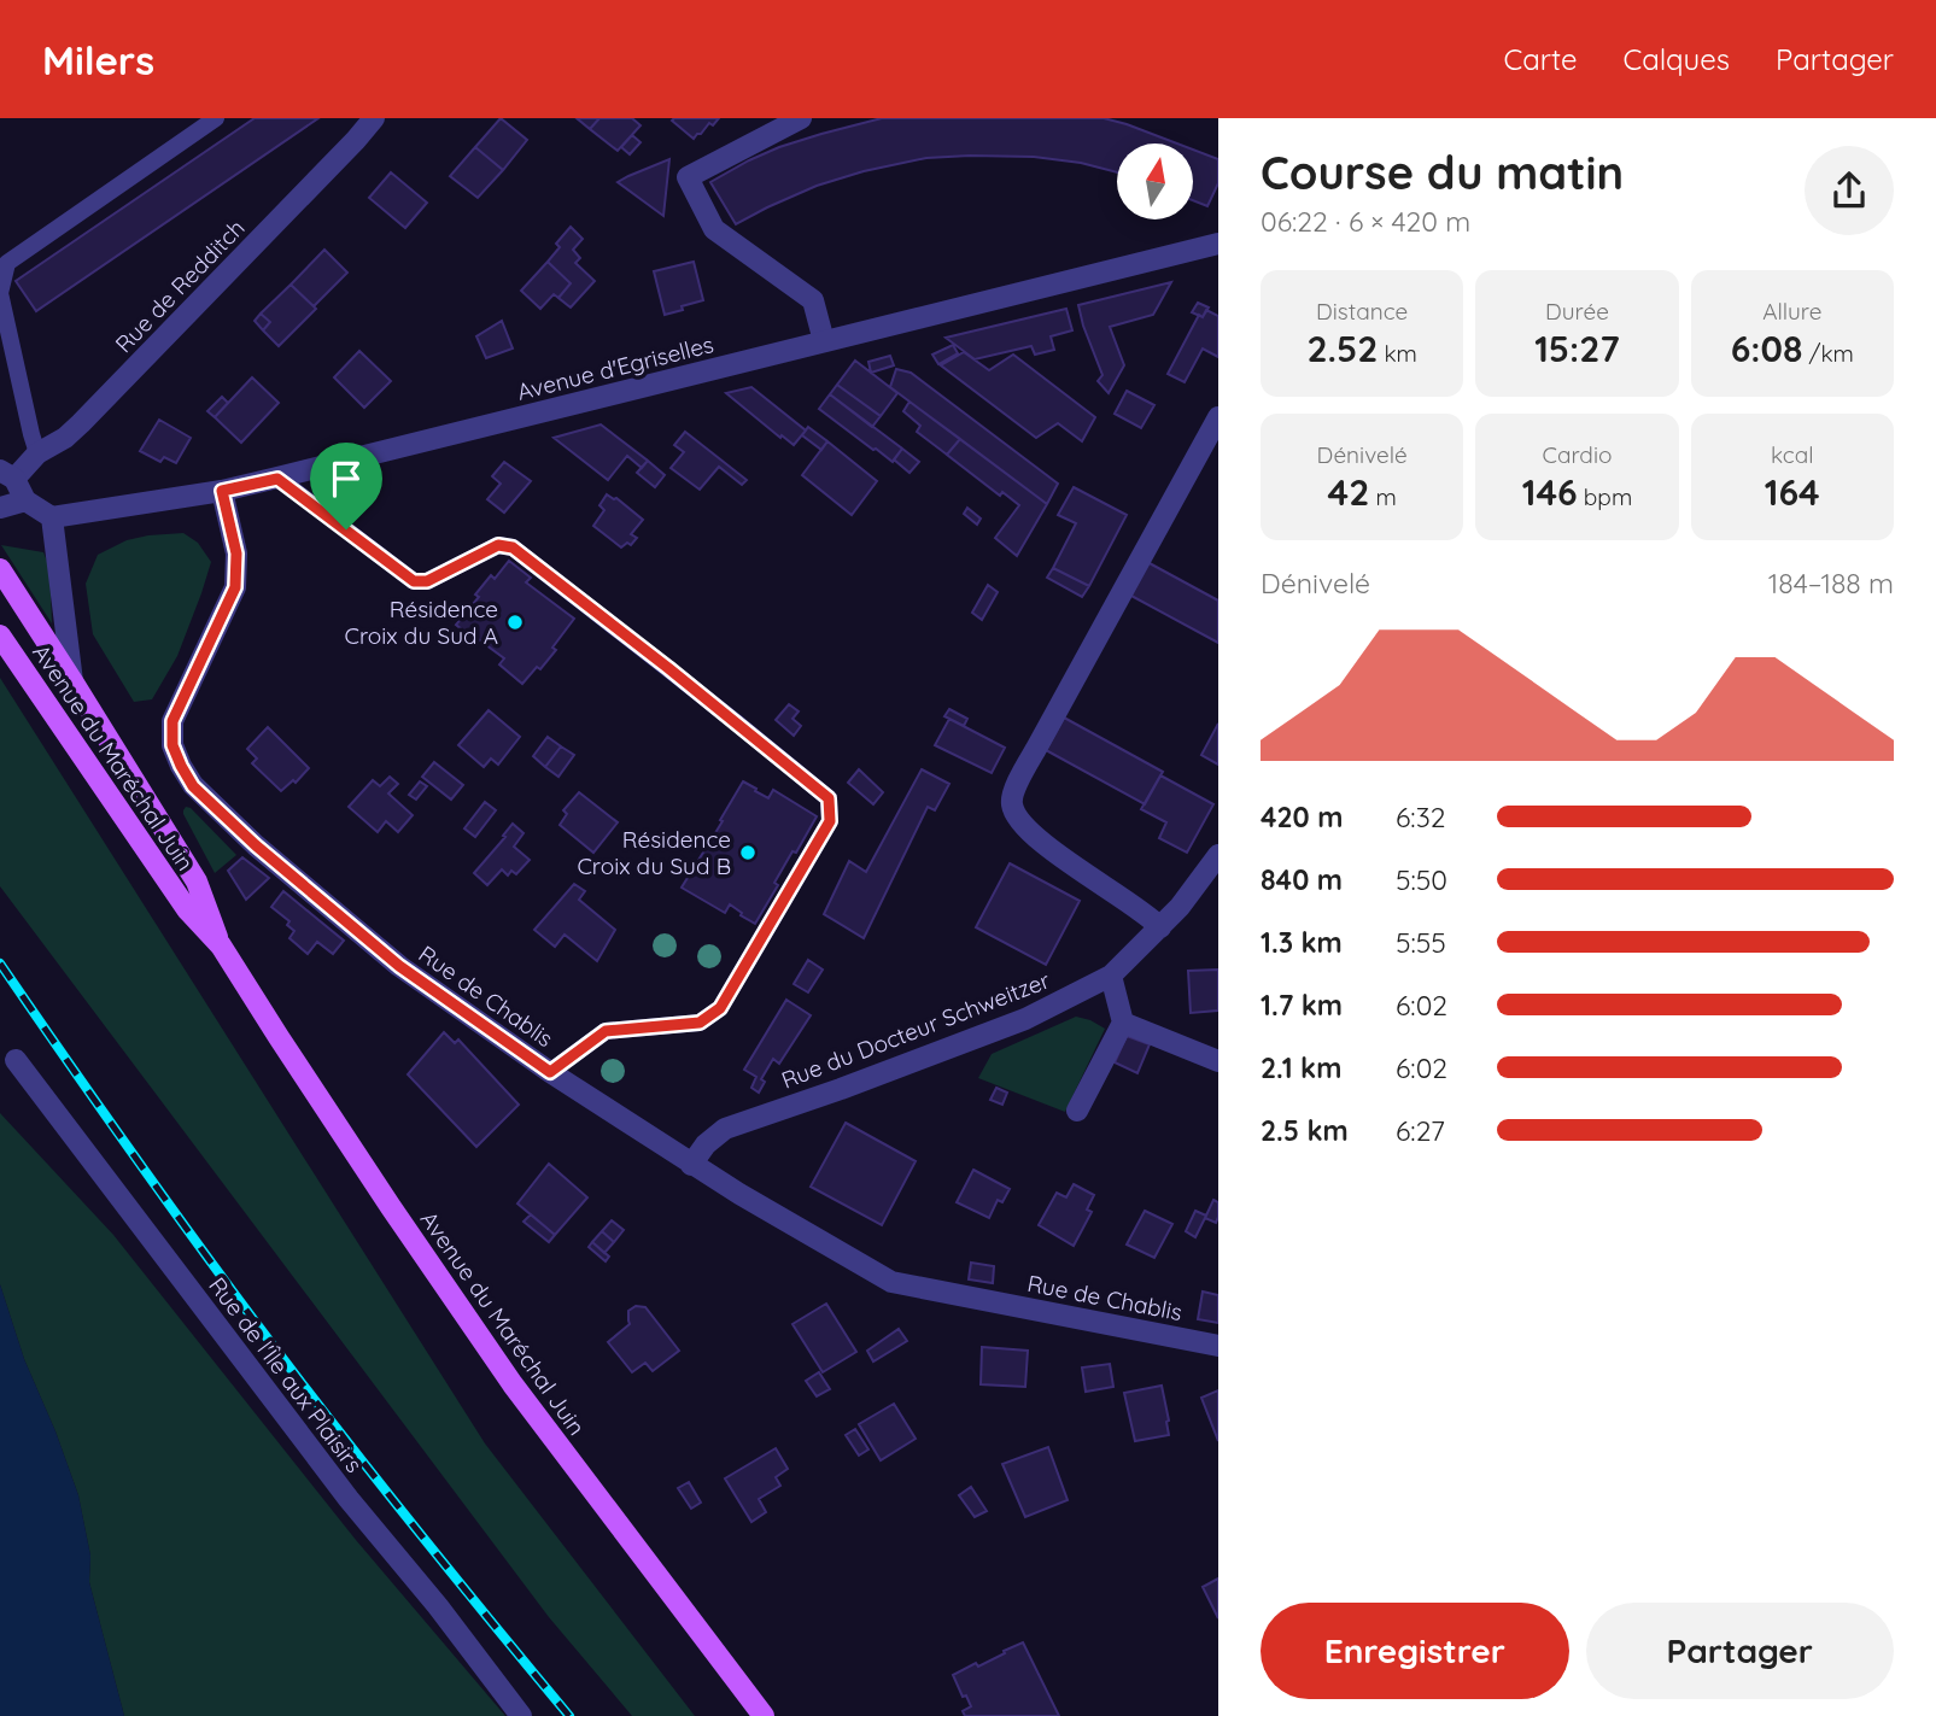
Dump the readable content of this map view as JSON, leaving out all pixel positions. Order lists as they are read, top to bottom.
{
  "streets": {
    "main road": ["Avenue du Maréchal Juin"],
    "street": [
      "Rue de Redditch",
      "Avenue d'Egriselles",
      "Rue de Chablis",
      "Rue du Docteur Schweitzer",
      "Rue de l'Île aux Plaisirs"
    ]
  },
  "crossings": [
    ["Avenue d'Egriselles", "Rue de Chablis"],
    ["Rue de Chablis", "Rue du Docteur Schweitzer"]
  ],
  "places": ["Résidence Croix du Sud A", "Résidence Croix du Sud B"],
  "north": "top",
  "page": {
    "header": "Milers",
    "nav": ["Carte", "Calques", "Partager"],
    "heading": ["Course du matin", "06:22 · 6 × 420 m"],
    "stats": [
      ["Distance", "2.52 km"],
      ["Durée", "15:27"],
      ["Allure", "6:08 /km"],
      ["Dénivelé", "42 m"],
      ["Cardio", "146 bpm"],
      ["kcal", "164"]
    ],
    "chart": ["Dénivelé", "184–188 m"],
    "list": [
      {
        "name": "420 m",
        "note": "6:32"
      },
      {
        "name": "840 m",
        "note": "5:50"
      },
      {
        "name": "1.3 km",
        "note": "5:55"
      },
      {
        "name": "1.7 km",
        "note": "6:02"
      },
      {
        "name": "2.1 km",
        "note": "6:02"
      },
      {
        "name": "2.5 km",
        "note": "6:27"
      }
    ],
    "buttons": ["Enregistrer", "Partager"]
  }
}
